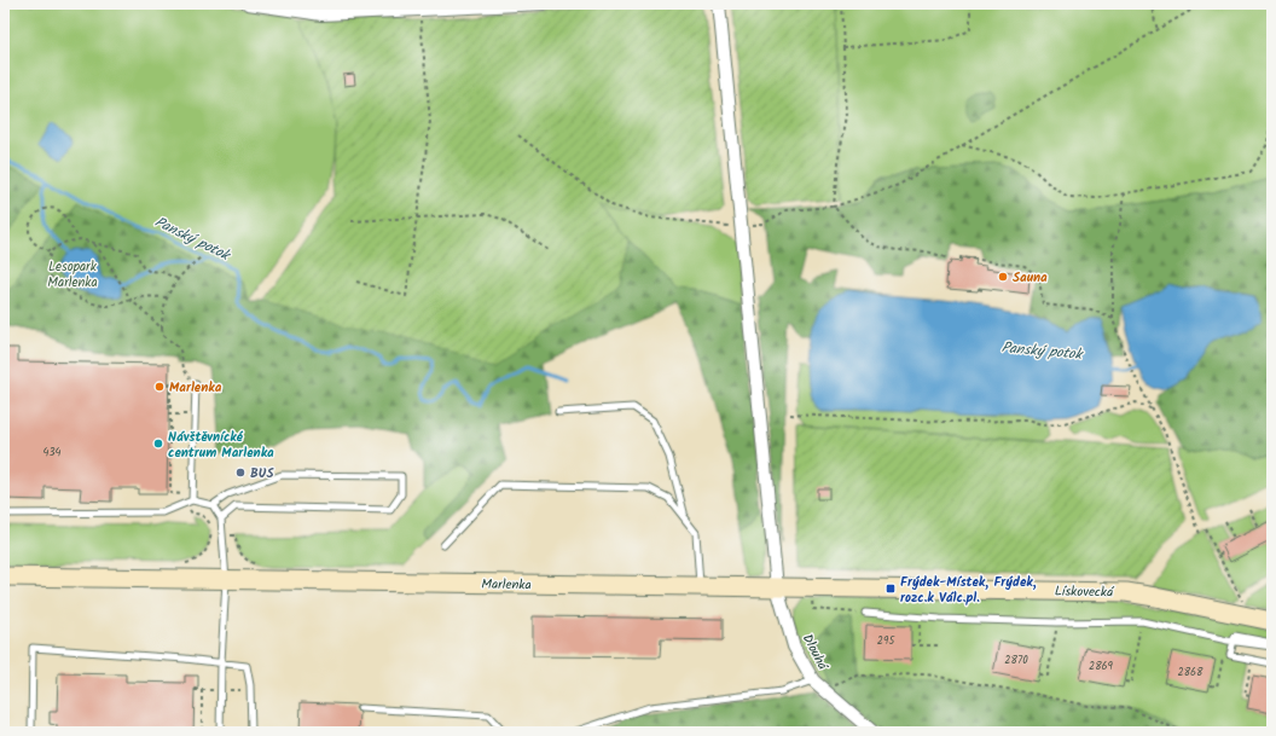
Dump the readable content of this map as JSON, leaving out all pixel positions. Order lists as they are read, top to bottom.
{
  "streets": {
    "main road": ["Marlenka", "Lískovecká"],
    "street": ["Dlouhá"]
  },
  "crossings": [
    ["Marlenka", "Lískovecká"],
    ["Marlenka", "Dlouhá"],
    ["Lískovecká", "Dlouhá"]
  ],
  "water": ["Panský potok"],
  "parks": ["Lesopark Marlenka"],
  "places": {
    "other": [
      "Sauna",
      "Marlenka",
      "Návštěvnícké centrum Marlenka",
      "BUS"
    ],
    "transit": ["Frýdek-Místek, Frýdek, rozc.k Válc.pl."]
  },
  "house_numbers": [
    "434",
    "295",
    "2870",
    "2869",
    "2868"
  ]
}
